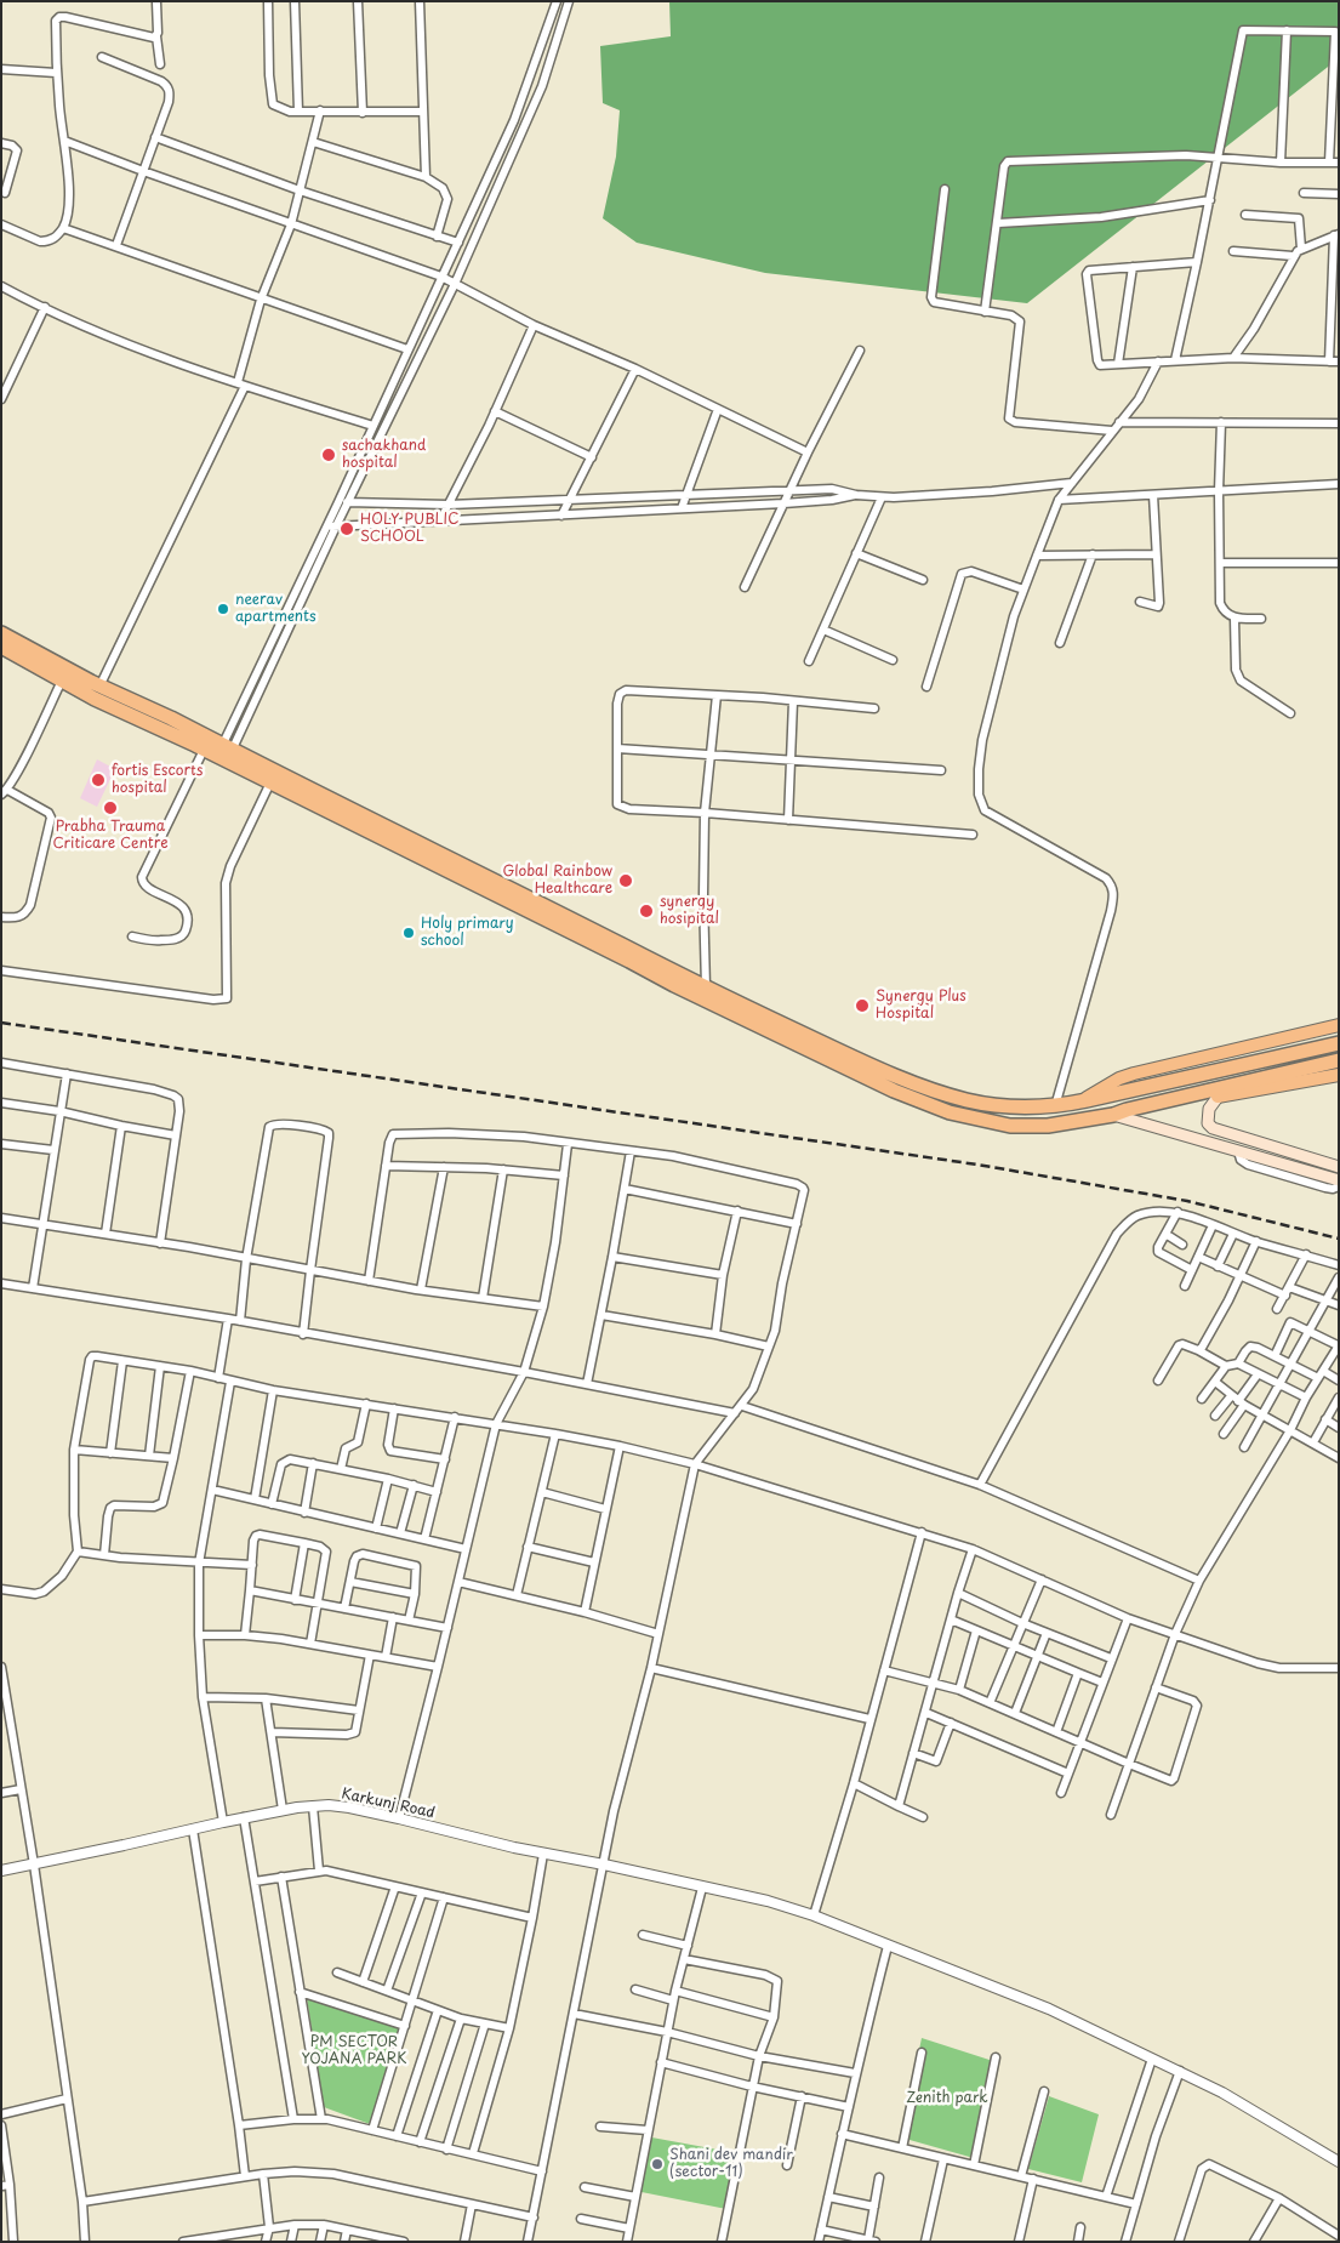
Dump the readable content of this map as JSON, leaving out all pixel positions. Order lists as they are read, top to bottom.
{
  "streets": {
    "street": ["Karkunj Road"]
  },
  "parks": ["PM SECTOR YOJANA PARK", "Zenith park"],
  "places": [
    "sachakhand hospital",
    "HOLY PUBLIC SCHOOL",
    "neerav apartments",
    "fortis Escorts hospital",
    "Prabha Trauma Criticare Centre",
    "Global Rainbow Healthcare",
    "synergy hosipital",
    "Holy primary school",
    "Synergy Plus Hospital",
    "Shani dev mandir (sector-11)"
  ]
}
